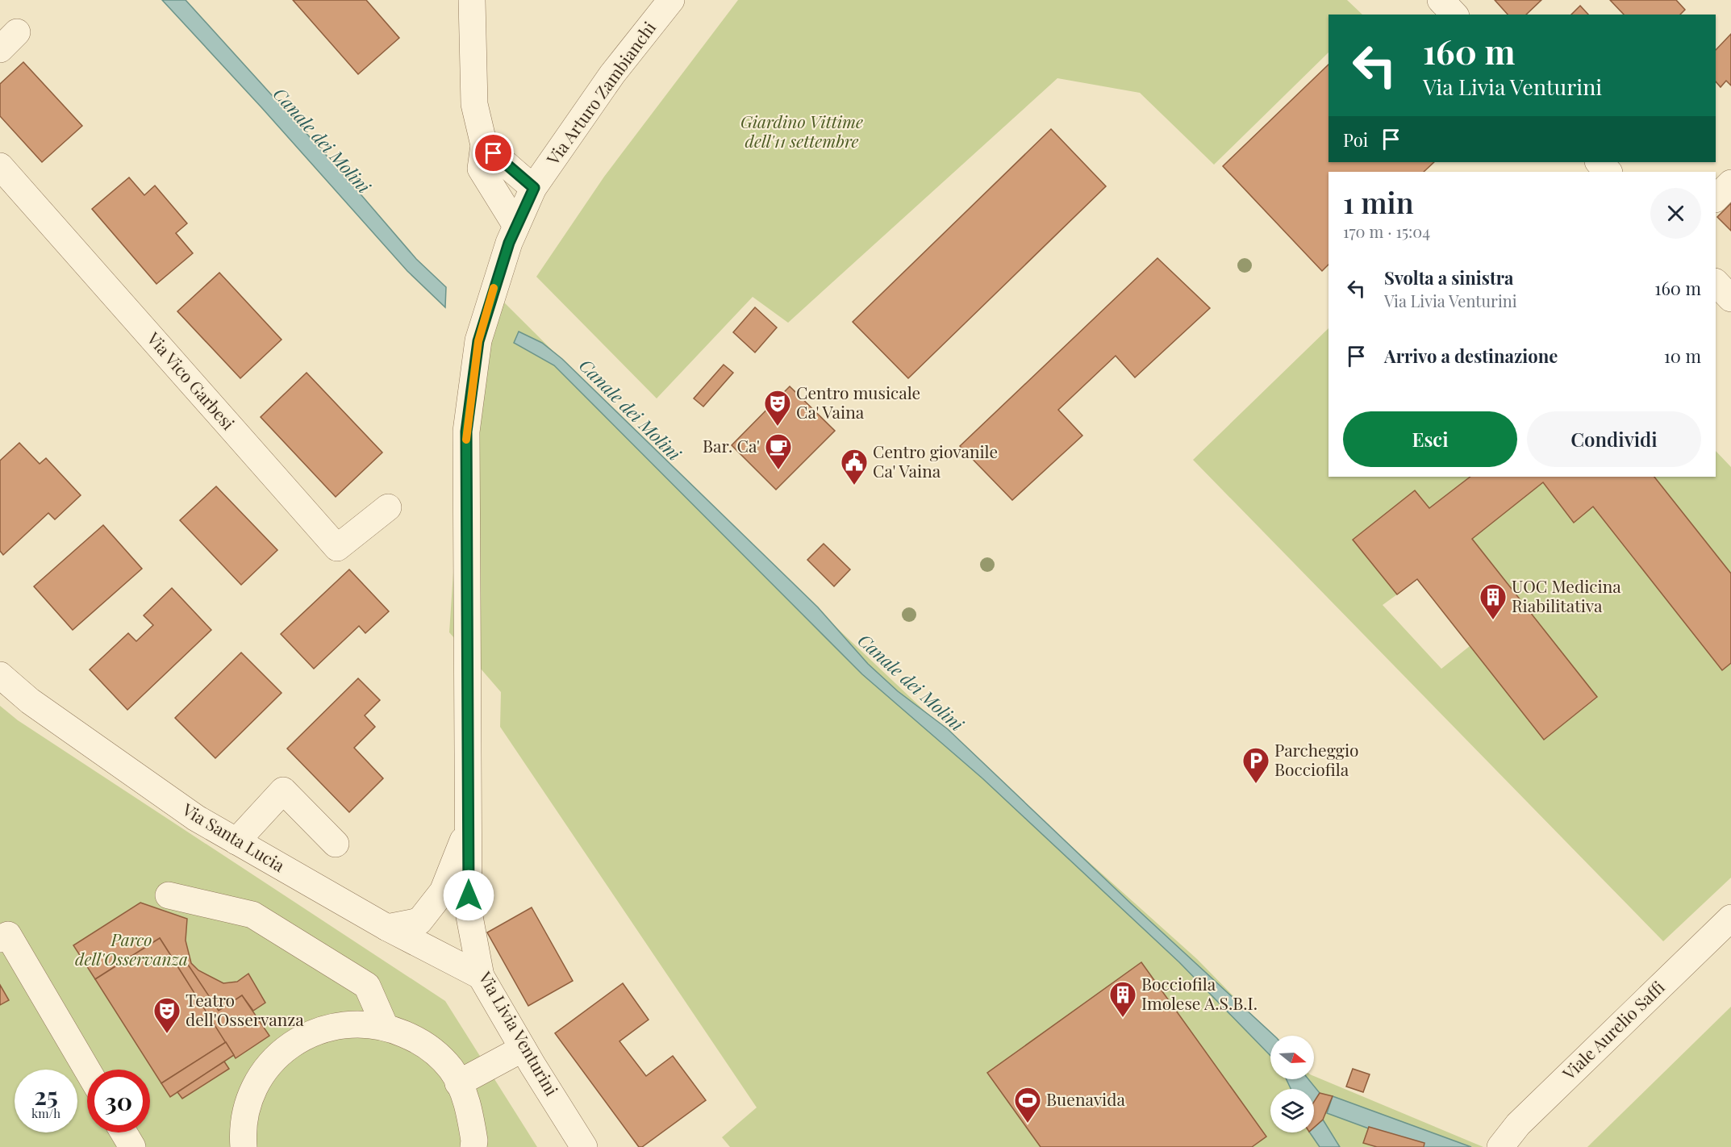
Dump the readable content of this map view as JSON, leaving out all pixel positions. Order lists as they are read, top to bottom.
{
  "streets": {
    "street": [
      "Via Arturo Zambianchi",
      "Via Vico Garbesi",
      "Via Santa Lucia",
      "Viale Aurelio Saffi",
      "Via Livia Venturini"
    ]
  },
  "crossings": [
    ["Via Arturo Zambianchi", "Via Livia Venturini"],
    ["Via Santa Lucia", "Via Livia Venturini"]
  ],
  "water": ["Canale dei Molini"],
  "parks": ["Giardino Vittime dell'11 settembre", "Parco dell'Osservanza"],
  "places": {
    "theatre": ["Centro musicale Ca' Vaina", "Teatro dell'Osservanza"],
    "cafe": ["Bar. Ca'"],
    "public building": ["Centro giovanile Ca' Vaina"],
    "building": ["UOC Medicina Riabilitativa", "Bocciofila Imolese A.S.B.I."],
    "parking": ["Parcheggio Bocciofila"],
    "sports": ["Buenavida"]
  },
  "north": "right",
  "page": {
    "turn": ["160 m", "Via Livia Venturini"],
    "then": "Poi",
    "heading": ["1 min", "170 m · 15:04"],
    "list": [
      {
        "name": "Svolta a sinistra",
        "note": "Via Livia Venturini",
        "value": "160 m"
      },
      {
        "name": "Arrivo a destinazione",
        "value": "10 m"
      }
    ],
    "buttons": ["Esci", "Condividi"],
    "speed": "25 km/h",
    "limit": "30"
  }
}
